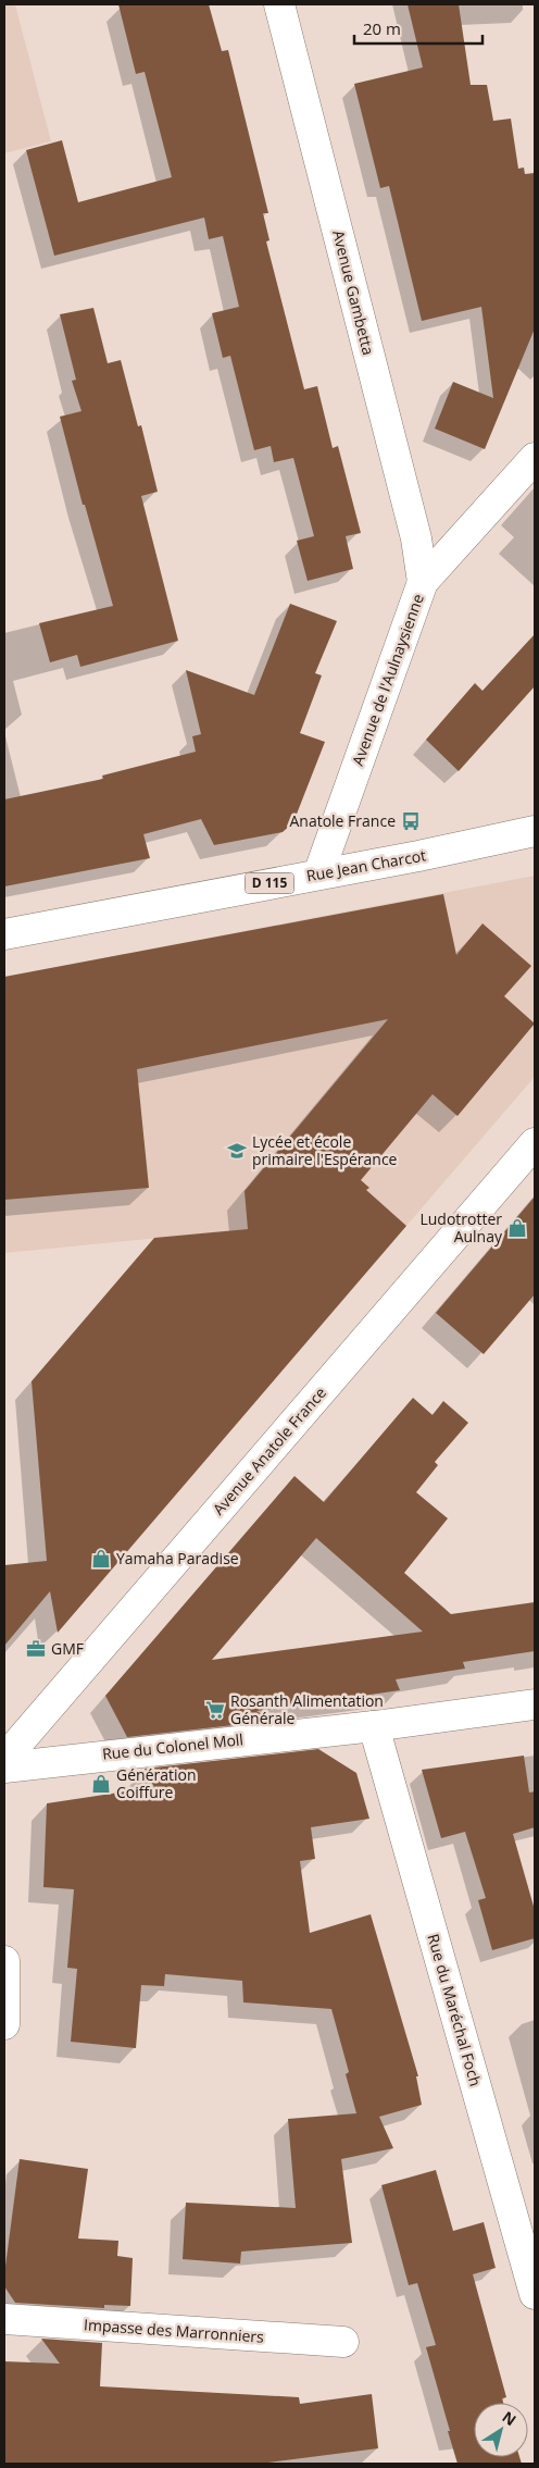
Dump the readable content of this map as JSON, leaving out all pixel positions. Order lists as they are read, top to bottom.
{
  "streets": {
    "street": [
      "Avenue Gambetta",
      "Avenue de l'Aulnaysienne",
      "Rue Jean Charcot",
      "D 115",
      "Avenue Anatole France",
      "Rue du Colonel Moll",
      "Rue du Maréchal Foch",
      "Impasse des Marronniers"
    ]
  },
  "crossings": [
    ["Avenue Gambetta", "Avenue de l'Aulnaysienne"],
    ["Avenue de l'Aulnaysienne", "Rue Jean Charcot"],
    ["Rue du Colonel Moll", "Rue du Maréchal Foch"]
  ],
  "places": {
    "bus stop": ["Anatole France"],
    "school or university": ["Lycée et école primaire l'Espérance"],
    "shop": ["Ludotrotter Aulnay", "Yamaha Paradise", "Génération Coiffure"],
    "office": ["GMF"],
    "supermarket": ["Rosanth Alimentation Générale"]
  },
  "scale_bar": "20 m",
  "north": "top right"
}
